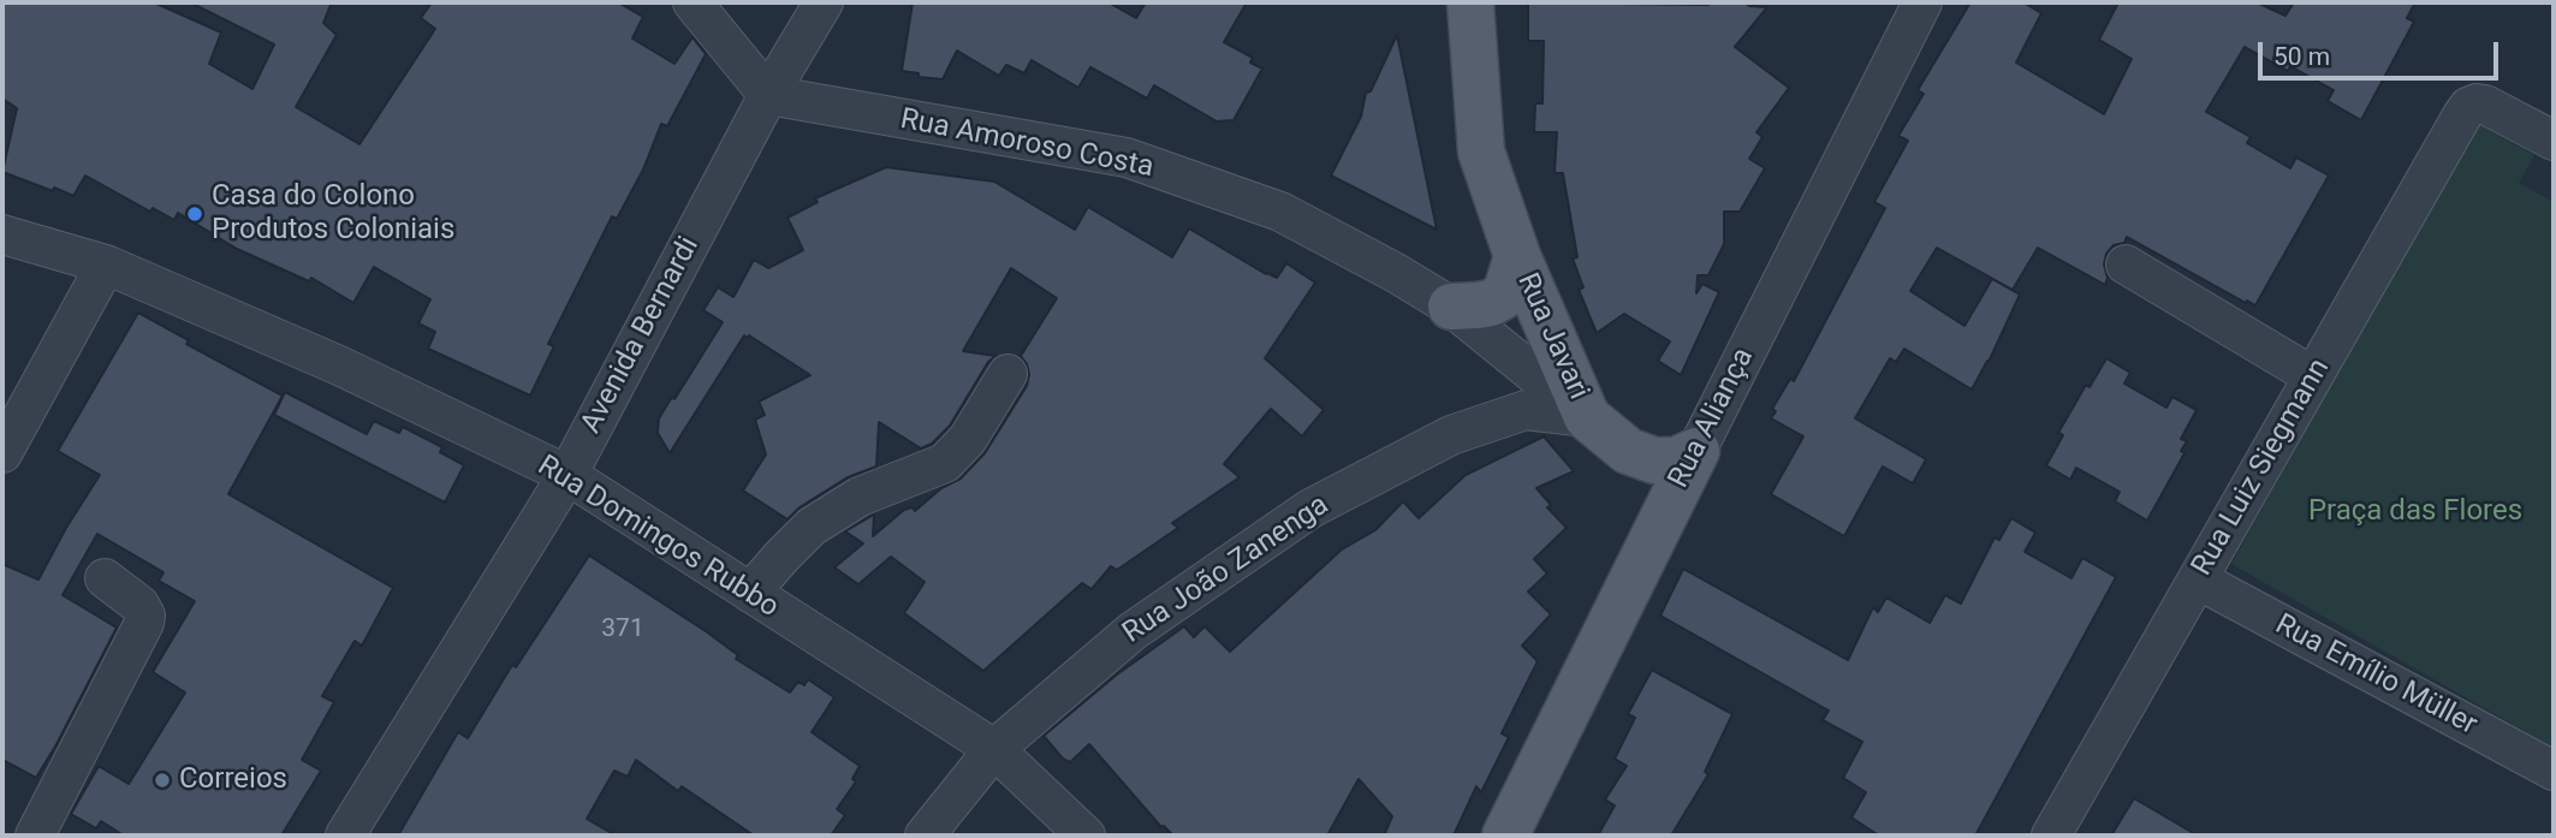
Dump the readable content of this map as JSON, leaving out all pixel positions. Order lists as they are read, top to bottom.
{
  "streets": {
    "main road": ["Rua Amoroso Costa", "Rua Javari", "Rua Aliança"],
    "street": [
      "Avenida Bernardi",
      "Rua Luiz Siegmann",
      "Rua Domingos Rubbo",
      "Rua João Zanenga",
      "Rua Emílio Müller"
    ]
  },
  "crossings": [
    ["Rua Amoroso Costa", "Avenida Bernardi"],
    ["Rua Amoroso Costa", "Rua Javari"],
    ["Rua Amoroso Costa", "Rua Aliança"],
    ["Rua Amoroso Costa", "Rua João Zanenga"],
    ["Avenida Bernardi", "Rua Domingos Rubbo"],
    ["Rua Javari", "Rua João Zanenga"],
    ["Rua Luiz Siegmann", "Rua Emílio Müller"],
    ["Rua Domingos Rubbo", "Rua João Zanenga"]
  ],
  "parks": ["Praça das Flores"],
  "places": ["Casa do Colono Produtos Coloniais", "Correios"],
  "house_numbers": ["371"],
  "scale_bar": "50 m"
}
